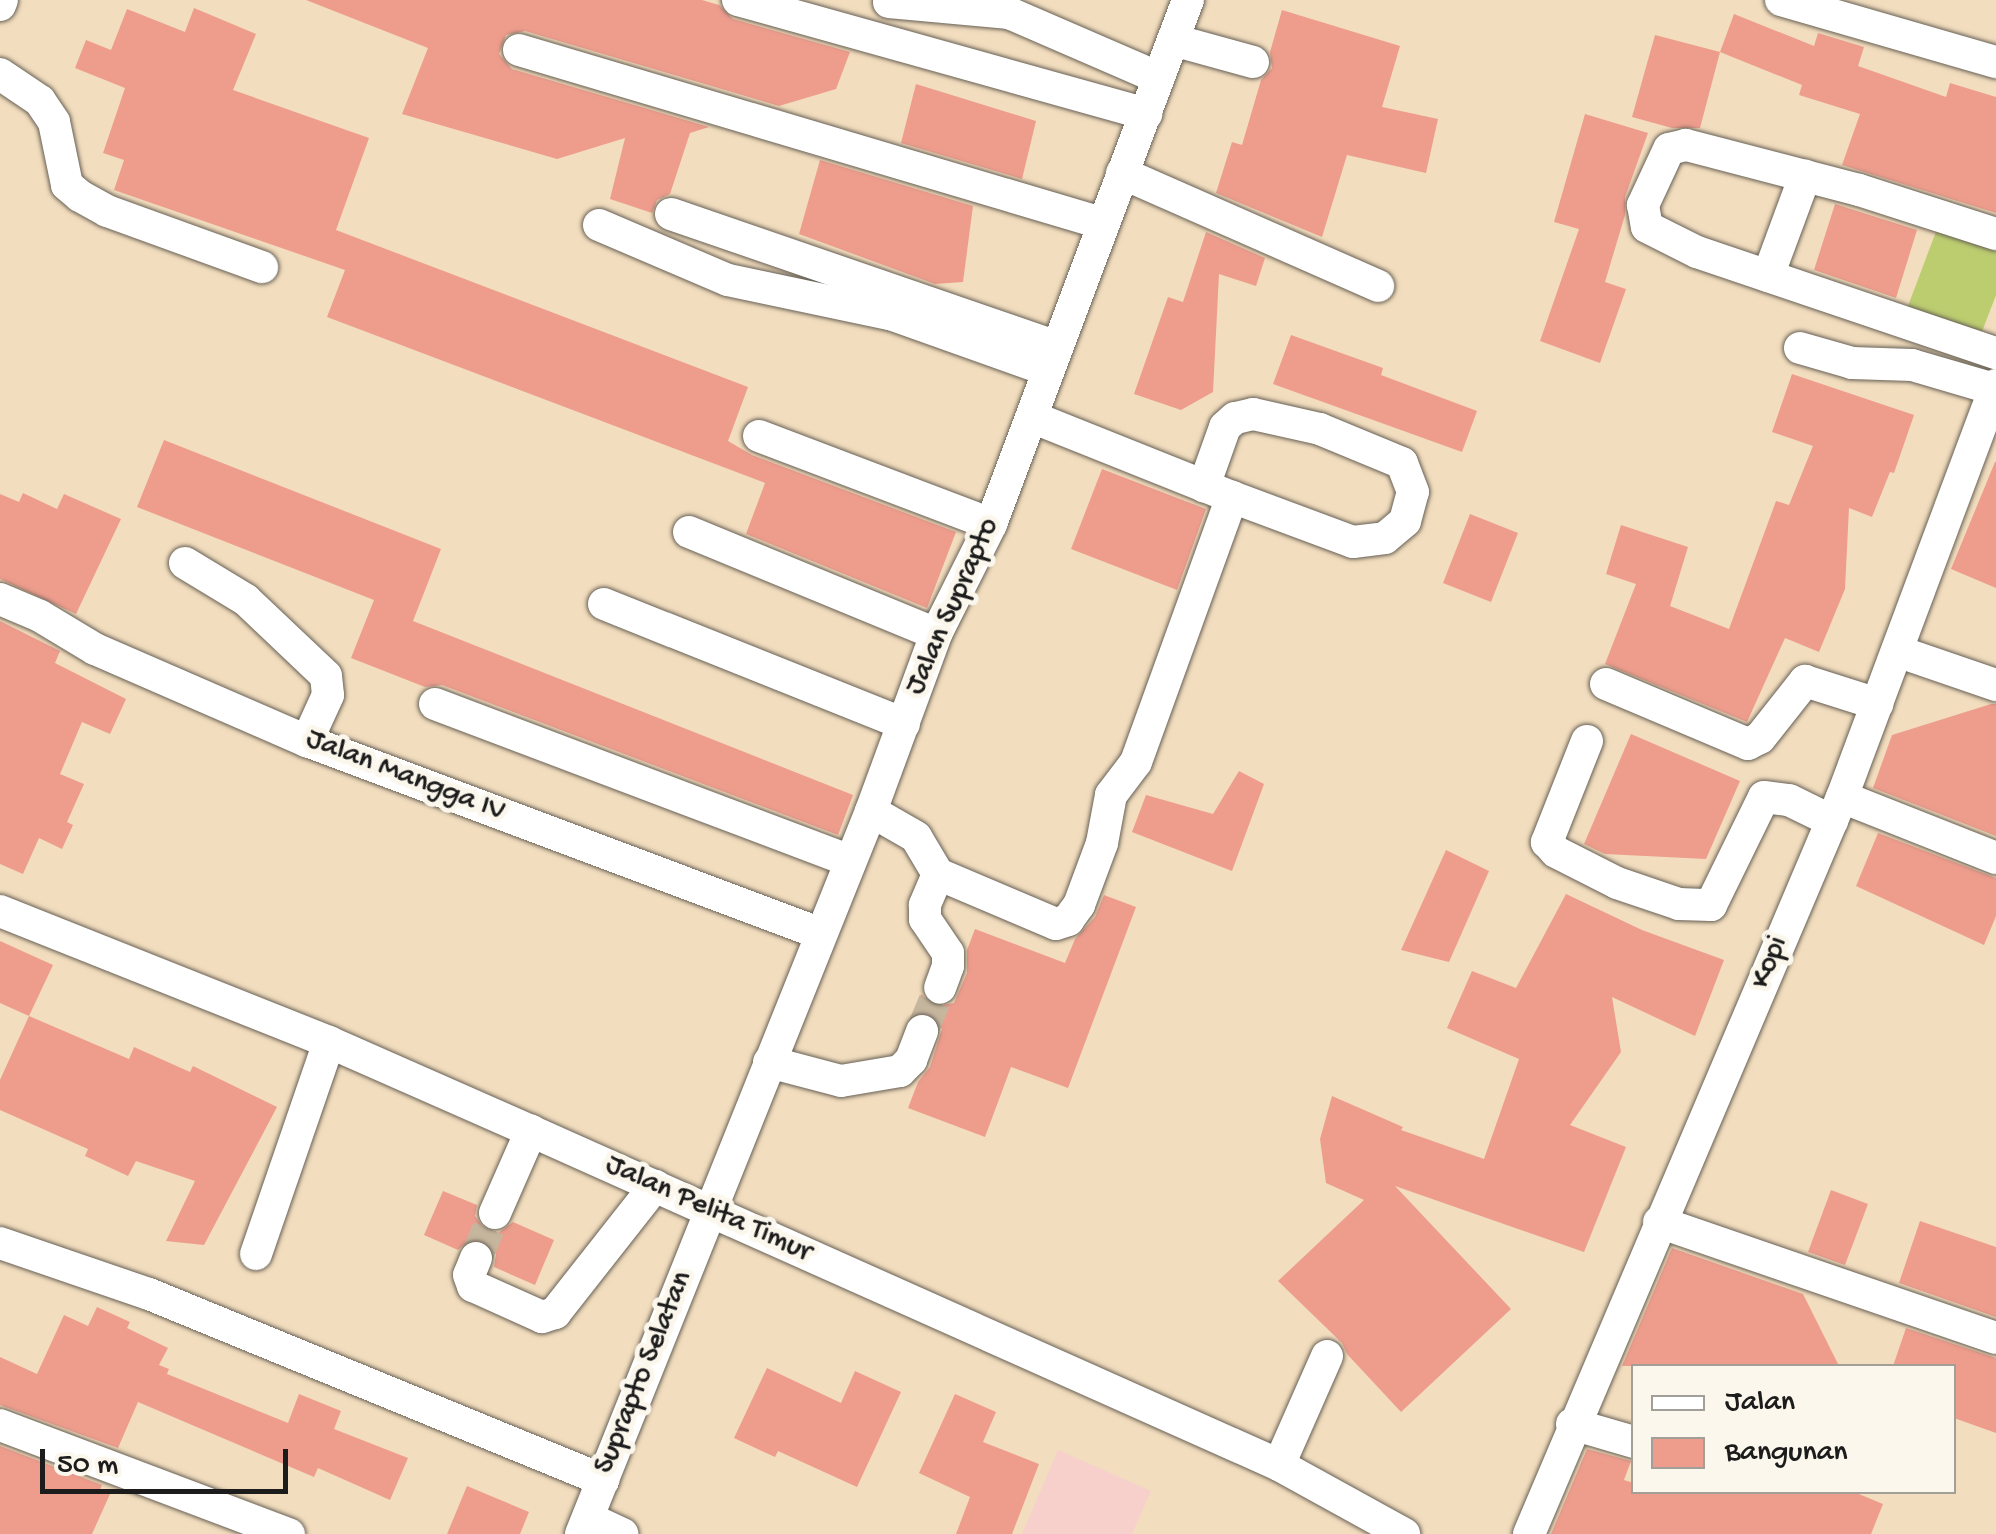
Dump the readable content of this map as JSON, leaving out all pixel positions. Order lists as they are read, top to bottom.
{
  "streets": {
    "street": [
      "Jalan Suprapto",
      "Jalan Mangga IV",
      "Kopi",
      "Jalan Pelita Timur",
      "Suprapto Selatan"
    ]
  },
  "crossings": [
    ["Jalan Suprapto", "Jalan Mangga IV"],
    ["Jalan Suprapto", "Jalan Pelita Timur"],
    ["Jalan Suprapto", "Suprapto Selatan"],
    ["Jalan Pelita Timur", "Suprapto Selatan"]
  ],
  "legend": ["Jalan", "Bangunan"],
  "scale_bar": "50 m"
}
